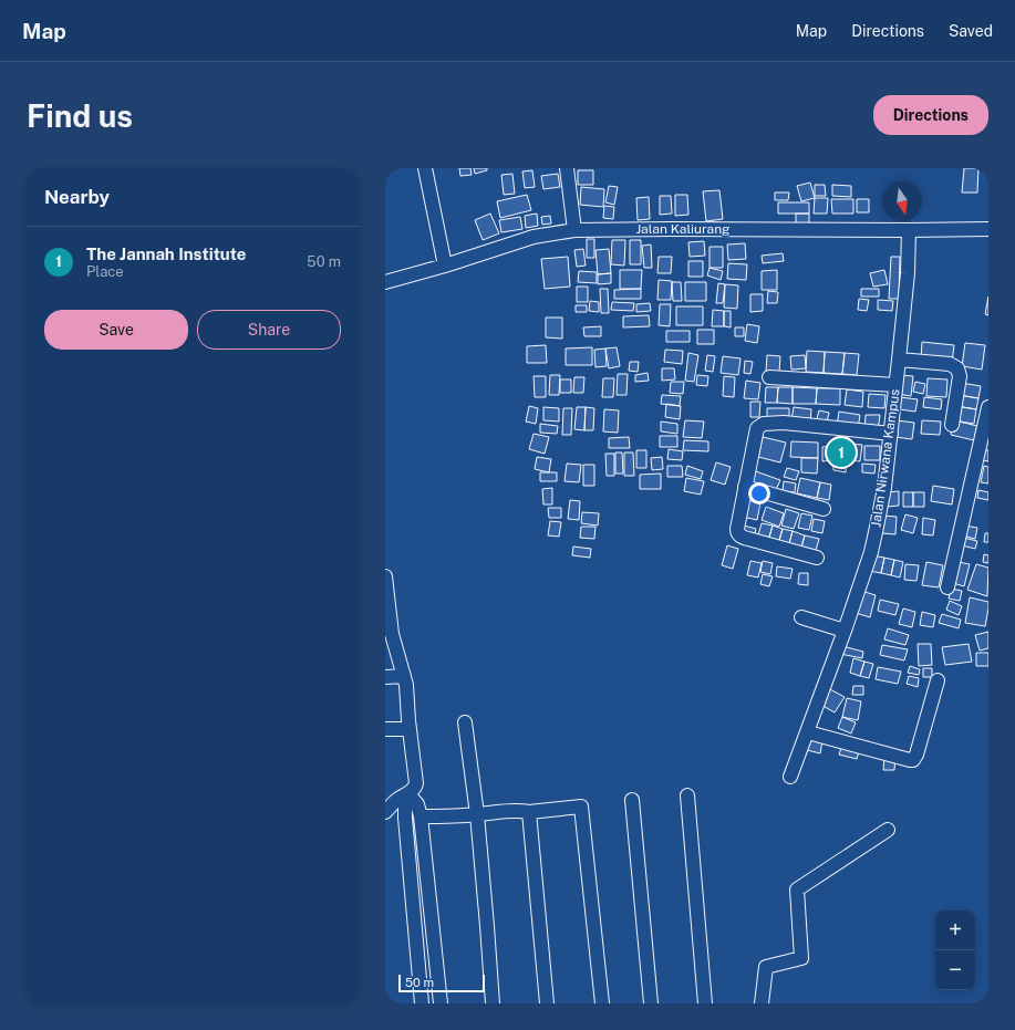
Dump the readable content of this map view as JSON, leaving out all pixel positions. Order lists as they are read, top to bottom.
{
  "streets": {
    "street": ["Jalan Kaliurang", "Jalan Nirwana Kampus"]
  },
  "crossings": [
    ["Jalan Kaliurang", "Jalan Nirwana Kampus"]
  ],
  "scale_bar": "50 m",
  "north": "bottom",
  "page": {
    "header": "Map",
    "nav": ["Map", "Directions", "Saved"],
    "buttons": [
      "Directions",
      ["Save", "Share"]
    ],
    "title": "Find us",
    "heading": "Nearby",
    "list": [
      {
        "mark": "1",
        "name": "The Jannah Institute",
        "note": "Place",
        "value": "50 m"
      }
    ],
    "pins": "1",
    "map_buttons": ["+", "−"],
    "scale": "50 m"
  }
}
